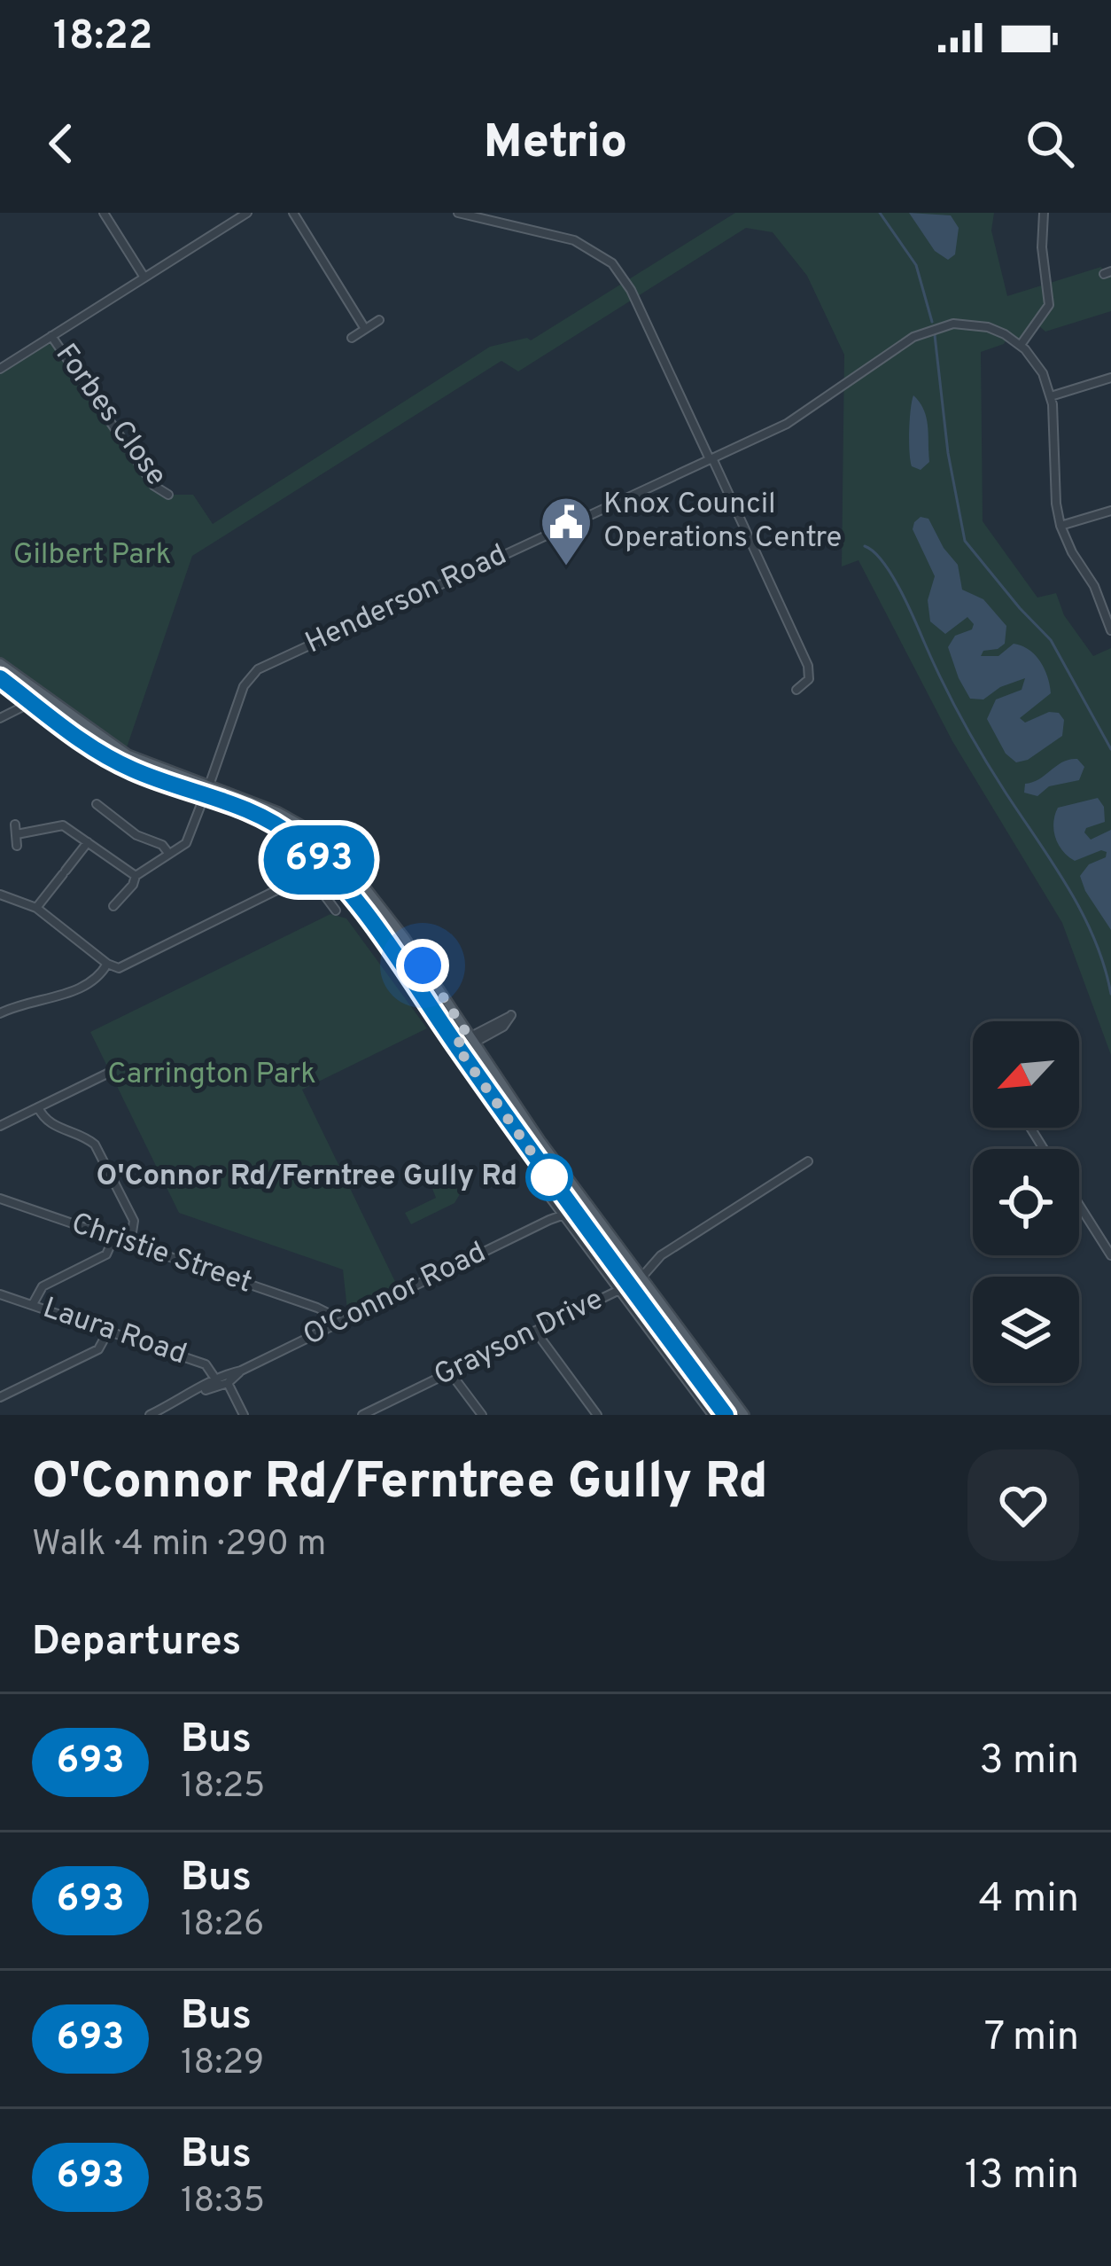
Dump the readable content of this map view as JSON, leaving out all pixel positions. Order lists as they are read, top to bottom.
{
  "streets": {
    "street": [
      "Forbes Close",
      "Henderson Road",
      "Christie Street",
      "O'Connor Road",
      "Laura Road",
      "Grayson Drive"
    ]
  },
  "crossings": [
    ["Christie Street", "O'Connor Road"],
    ["O'Connor Road", "Laura Road"]
  ],
  "parks": ["Gilbert Park", "Carrington Park"],
  "places": {
    "public building": ["Knox Council Operations Centre"],
    "other": ["O'Connor Rd/Ferntree Gully Rd"]
  },
  "lines": ["bus line 693"],
  "north": "bottom left",
  "page": {
    "status": "18:22",
    "header": "Metrio",
    "on_map": "693",
    "heading": [
      ["O'Connor Rd/Ferntree Gully Rd", "Walk · 4 min · 290 m"],
      "Departures"
    ],
    "list": [
      {
        "mark": "693",
        "name": "Bus",
        "note": "18:25",
        "value": "3 min"
      },
      {
        "mark": "693",
        "name": "Bus",
        "note": "18:26",
        "value": "4 min"
      },
      {
        "mark": "693",
        "name": "Bus",
        "note": "18:29",
        "value": "7 min"
      },
      {
        "mark": "693",
        "name": "Bus",
        "note": "18:35",
        "value": "13 min"
      }
    ]
  }
}
